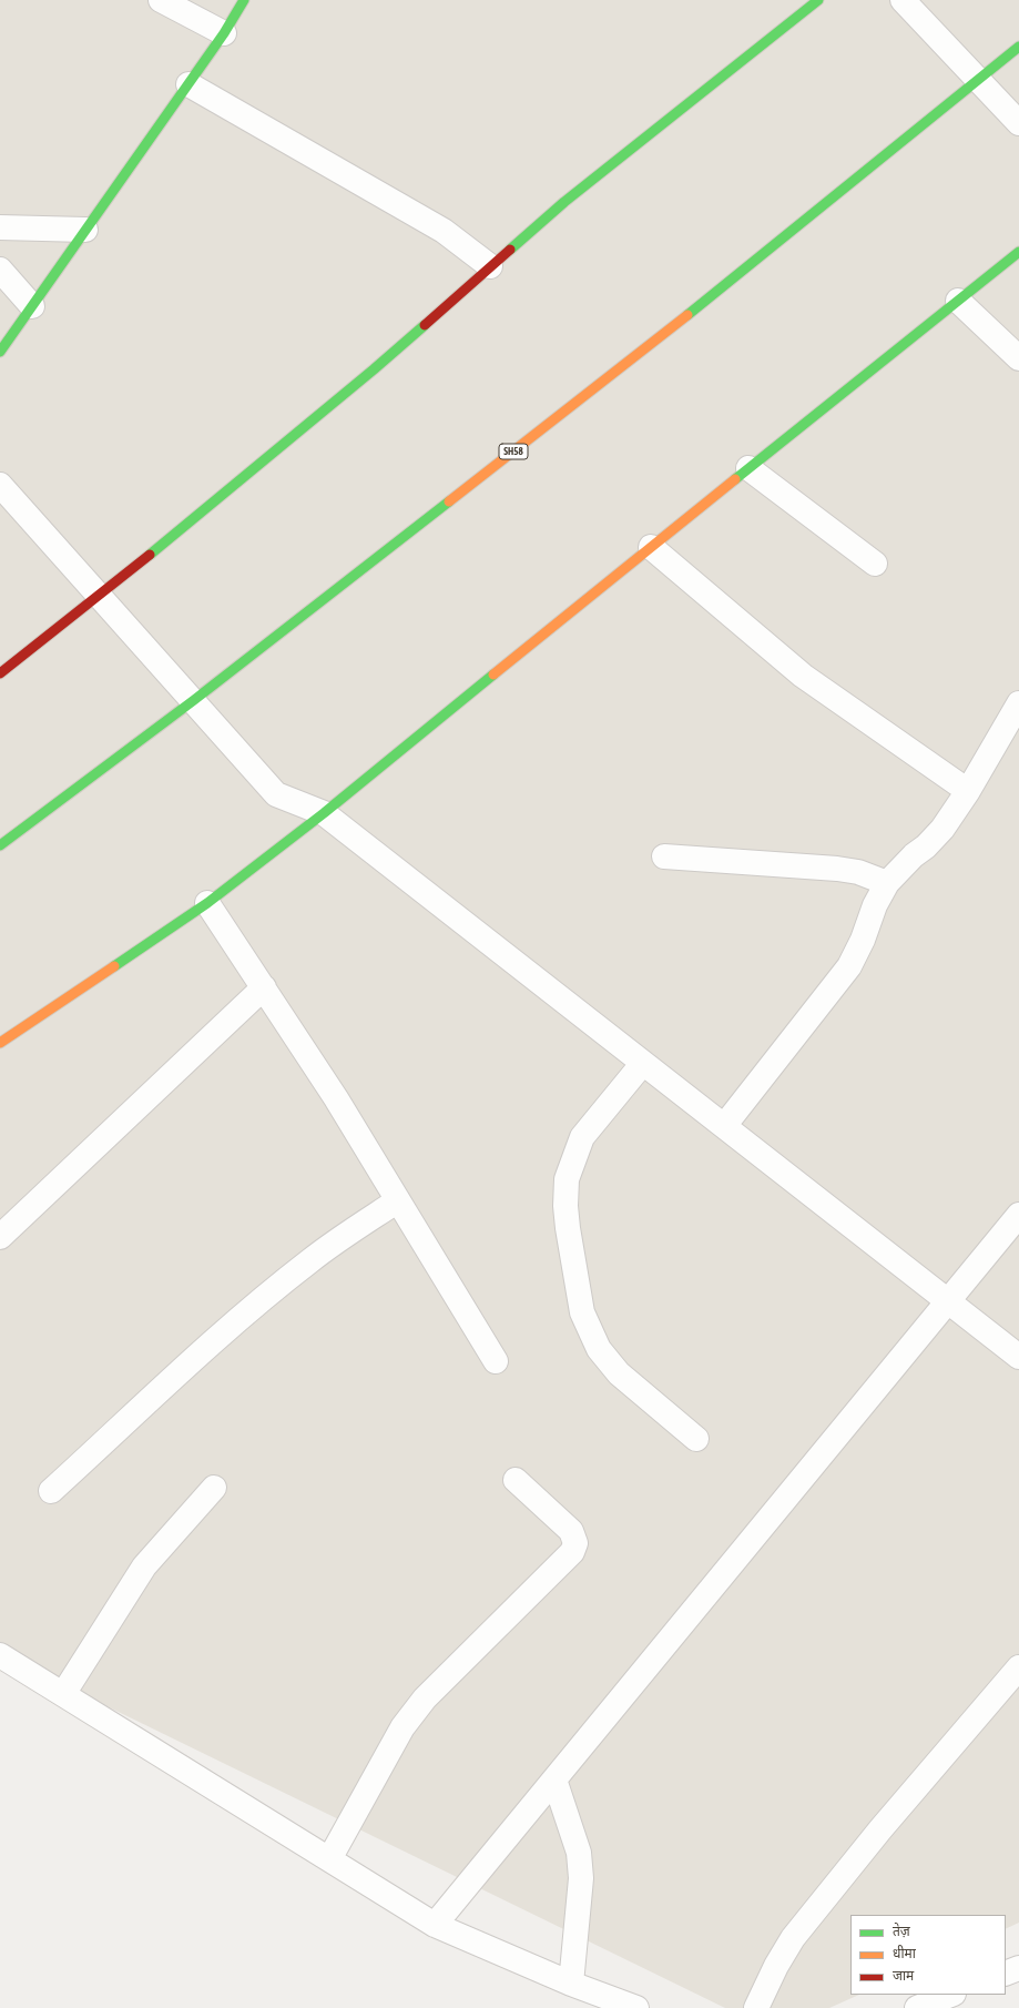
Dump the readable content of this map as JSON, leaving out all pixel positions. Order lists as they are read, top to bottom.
{
  "streets": {
    "main road": ["SH58"]
  },
  "legend": ["तेज़", "धीमा", "जाम"]
}
